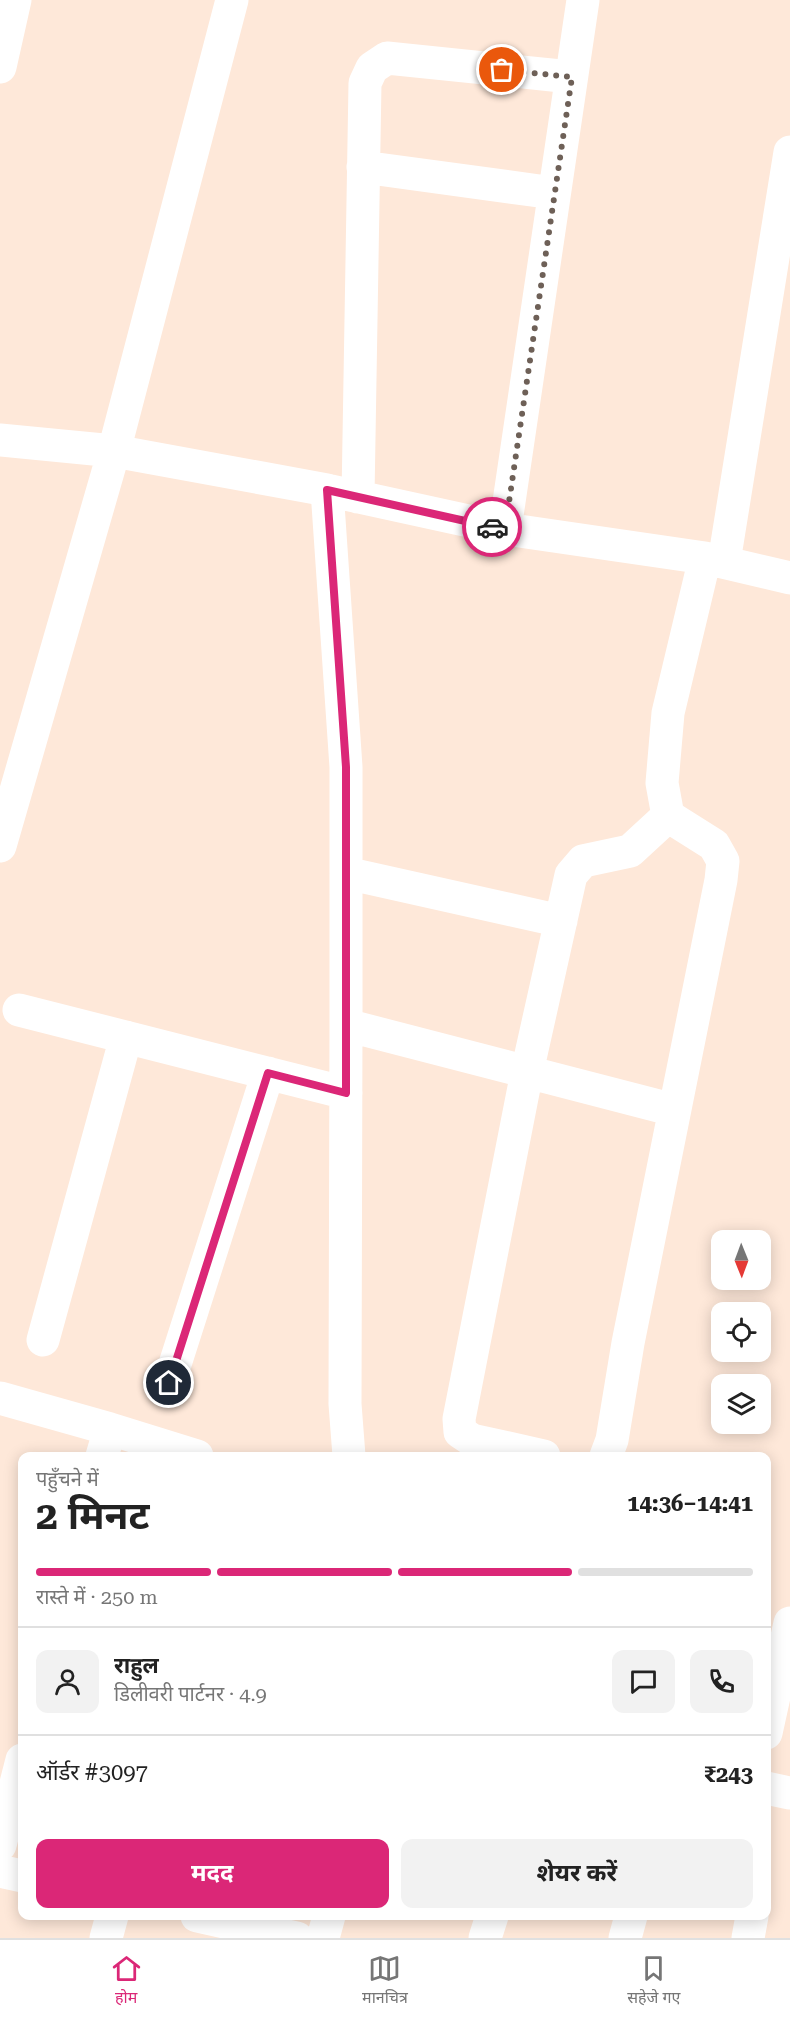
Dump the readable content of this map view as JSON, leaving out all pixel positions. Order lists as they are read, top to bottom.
{
  "north": "bottom",
  "page": {
    "heading": ["2 मिनट", "पहुँचने में", "14:36–14:41"],
    "panel": [
      "राहुल",
      "डिलीवरी पार्टनर · 4.9",
      "ऑर्डर #3097",
      "₹243"
    ],
    "bar": "रास्ते में · 250 m",
    "buttons": ["मदद", "शेयर करें"],
    "tabs": ["होम", "मानचित्र", "सहेजे गए"]
  }
}
